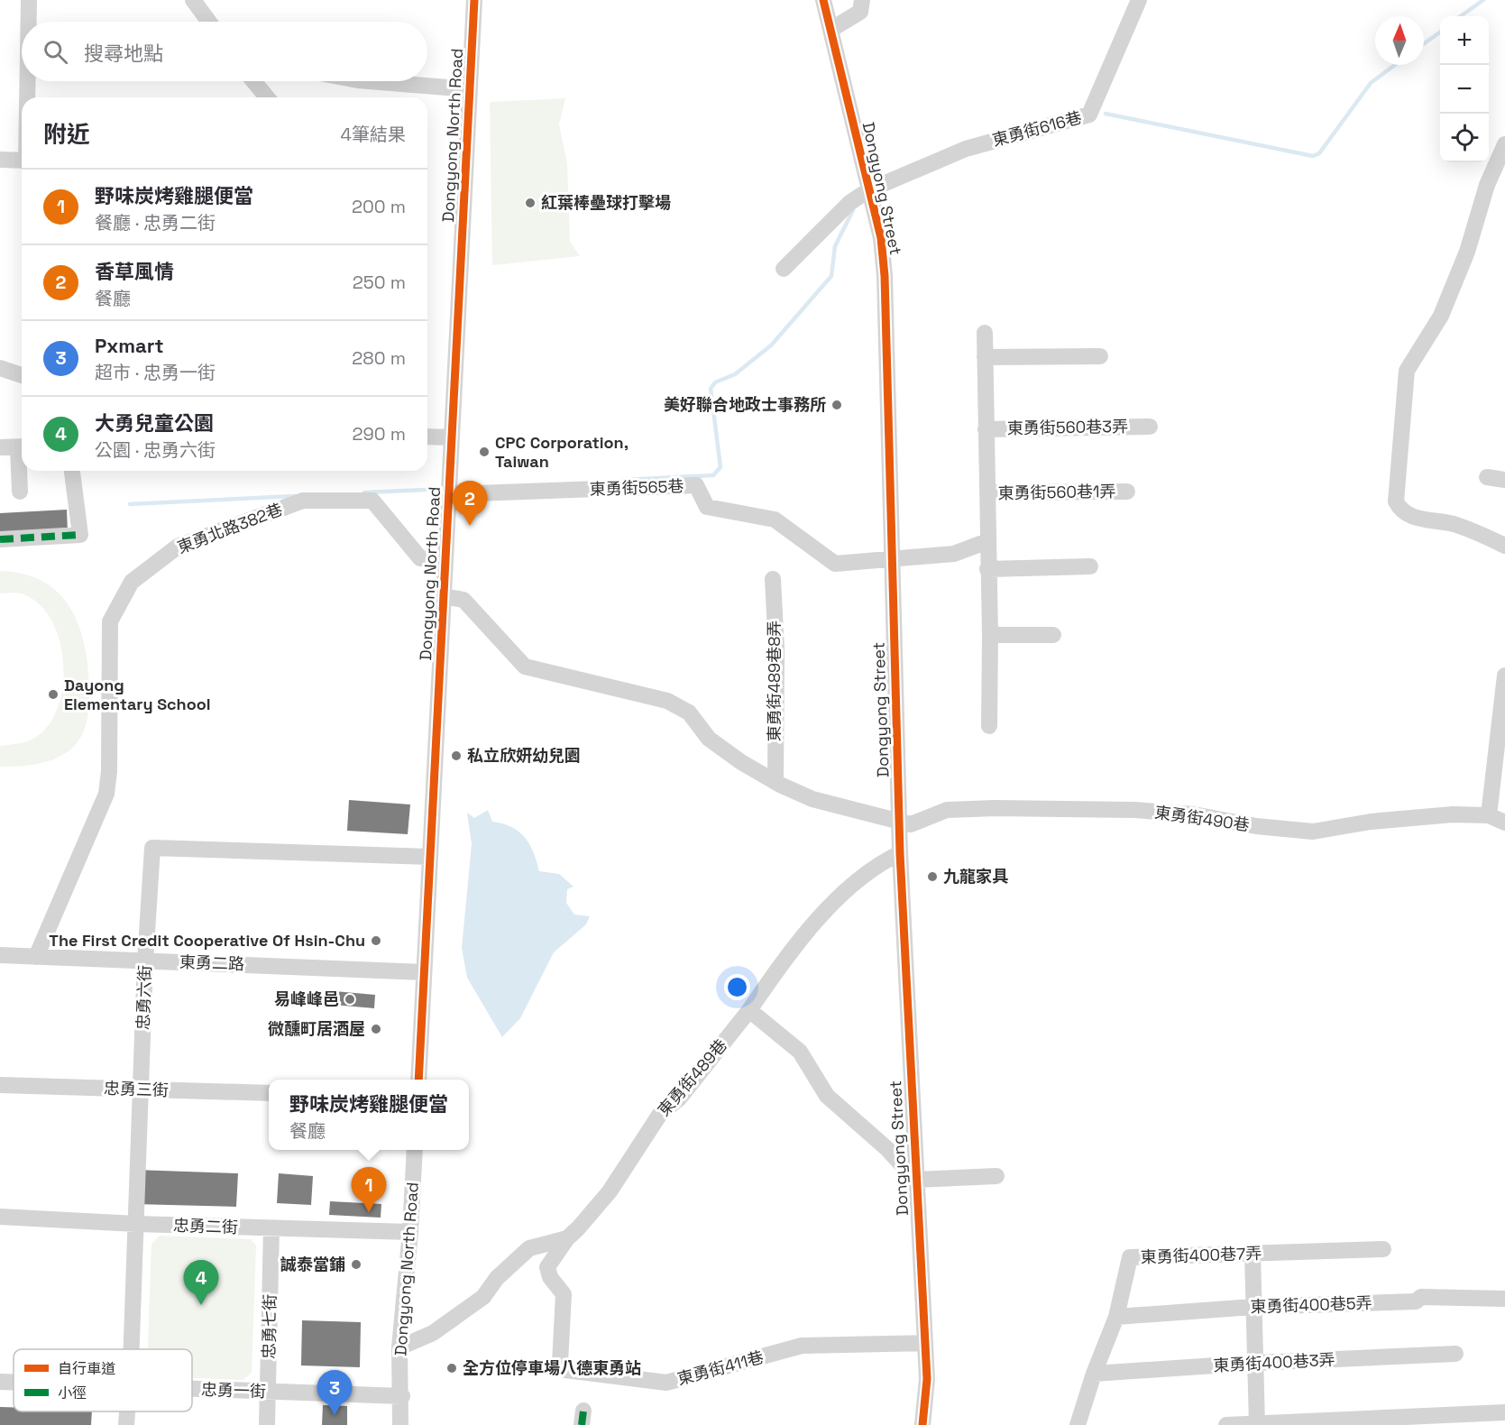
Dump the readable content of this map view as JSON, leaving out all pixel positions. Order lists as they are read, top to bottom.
{
  "streets": {
    "street": [
      "東勇街616巷",
      "Dongyong North Road",
      "Dongyong Street",
      "東勇街560巷3弄",
      "東勇街565巷",
      "東勇街560巷1弄",
      "東勇北路382巷",
      "東勇街489巷8弄",
      "東勇街490巷",
      "東勇二路",
      "忠勇六街",
      "東勇街489巷",
      "忠勇三街",
      "忠勇二街",
      "東勇街400巷7弄",
      "東勇街400巷5弄",
      "忠勇七街",
      "東勇街400巷3弄",
      "東勇街411巷",
      "忠勇一街"
    ]
  },
  "crossings": [
    ["東勇街616巷", "Dongyong Street"],
    ["Dongyong North Road", "東勇街565巷"],
    ["Dongyong North Road", "東勇北路382巷"],
    ["Dongyong North Road", "東勇二路"],
    ["Dongyong North Road", "忠勇六街"],
    ["Dongyong North Road", "忠勇二街"],
    ["Dongyong North Road", "忠勇一街"],
    ["Dongyong Street", "東勇街565巷"],
    ["Dongyong Street", "東勇街490巷"],
    ["Dongyong Street", "東勇街489巷"],
    ["Dongyong Street", "東勇街411巷"],
    ["東勇北路382巷", "東勇二路"],
    ["東勇二路", "忠勇六街"],
    ["忠勇六街", "忠勇三街"],
    ["忠勇六街", "忠勇二街"],
    ["東勇街489巷", "東勇街411巷"],
    ["忠勇二街", "忠勇七街"],
    ["東勇街400巷7弄", "東勇街400巷5弄"],
    ["東勇街400巷7弄", "東勇街400巷3弄"],
    ["忠勇七街", "忠勇一街"]
  ],
  "places": [
    "紅葉棒壘球打擊場",
    "美好聯合地政士事務所",
    "CPC Corporation, Taiwan",
    "Dayong Elementary School",
    "私立欣妍幼兒園",
    "九龍家具",
    "The First Credit Cooperative Of Hsin-Chu",
    "易峰峰邑",
    "微醺町居酒屋",
    "誠泰當鋪",
    "全方位停車場八德東勇站"
  ],
  "legend": ["自行車道", "小徑"],
  "north": "top",
  "page": {
    "map_buttons": ["+", "−"],
    "search": "搜尋地點",
    "heading": ["附近", "4筆結果"],
    "list": [
      {
        "mark": "1",
        "name": "野味炭烤雞腿便當",
        "note": "餐廳 · 忠勇二街",
        "value": "200 m"
      },
      {
        "mark": "2",
        "name": "香草風情",
        "note": "餐廳",
        "value": "250 m"
      },
      {
        "mark": "3",
        "name": "Pxmart",
        "note": "超市 · 忠勇一街",
        "value": "280 m"
      },
      {
        "mark": "4",
        "name": "大勇兒童公園",
        "note": "公園 · 忠勇六街",
        "value": "290 m"
      }
    ],
    "pins": [
      "2",
      "1",
      "4",
      "3"
    ],
    "popup": ["野味炭烤雞腿便當", "餐廳"]
  }
}
